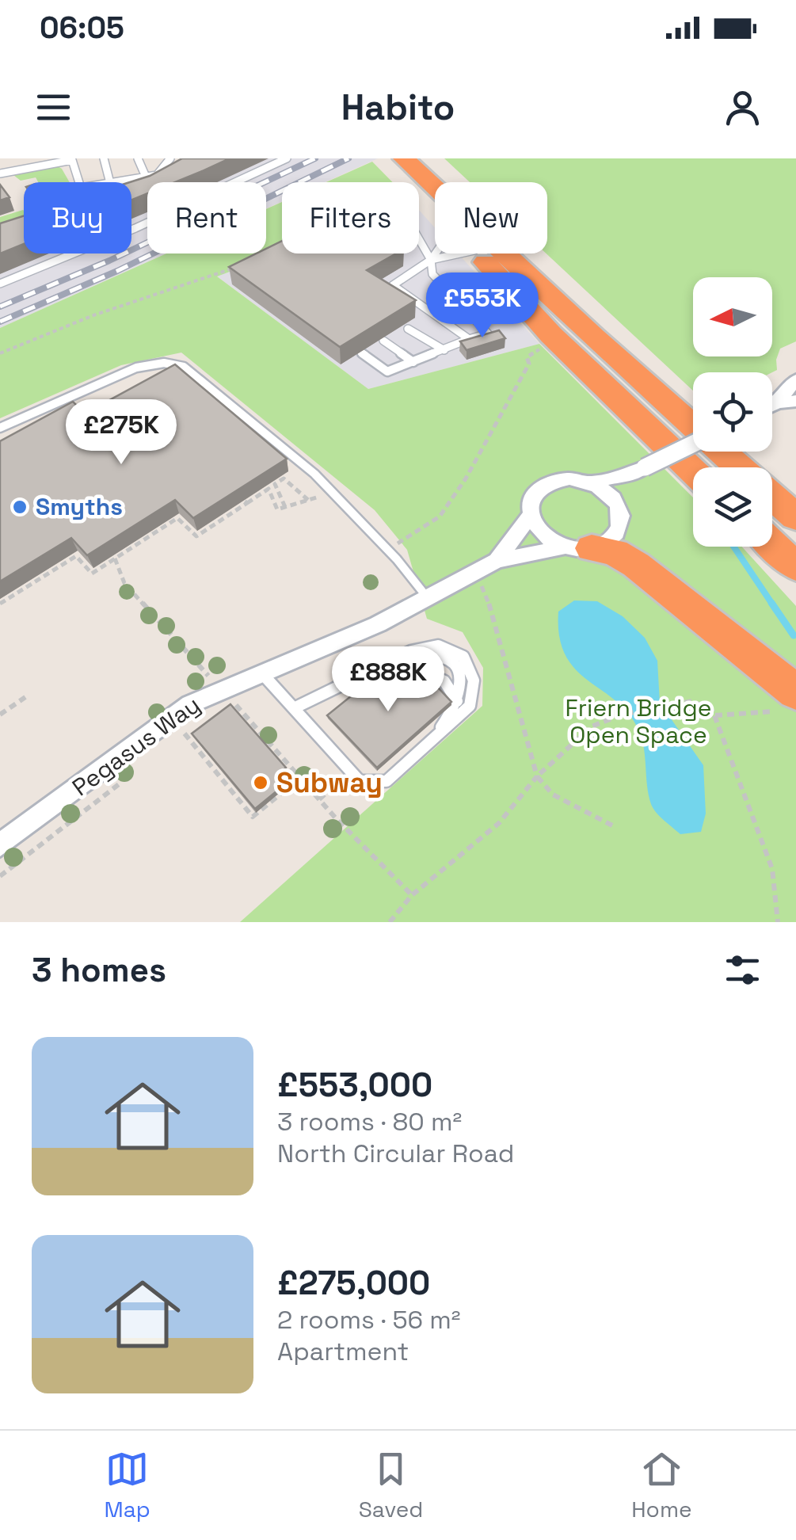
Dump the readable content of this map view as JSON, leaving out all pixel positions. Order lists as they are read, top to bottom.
{
  "streets": {
    "street": ["Pegasus Way"]
  },
  "parks": ["Friern Bridge Open Space"],
  "places": ["Smyths", "Subway"],
  "north": "left",
  "page": {
    "status": "06:05",
    "header": "Habito",
    "chip": [
      "Buy",
      "Rent",
      "Filters",
      "New"
    ],
    "price": ["£553K", "£275K", "£888K"],
    "heading": "3 homes",
    "list": [
      {
        "name": "£553,000",
        "note": "3 rooms · 80 m² · North Circular Road"
      },
      {
        "name": "£275,000",
        "note": "2 rooms · 56 m² · Apartment"
      }
    ],
    "tabs": ["Map", "Saved", "Home"]
  }
}
